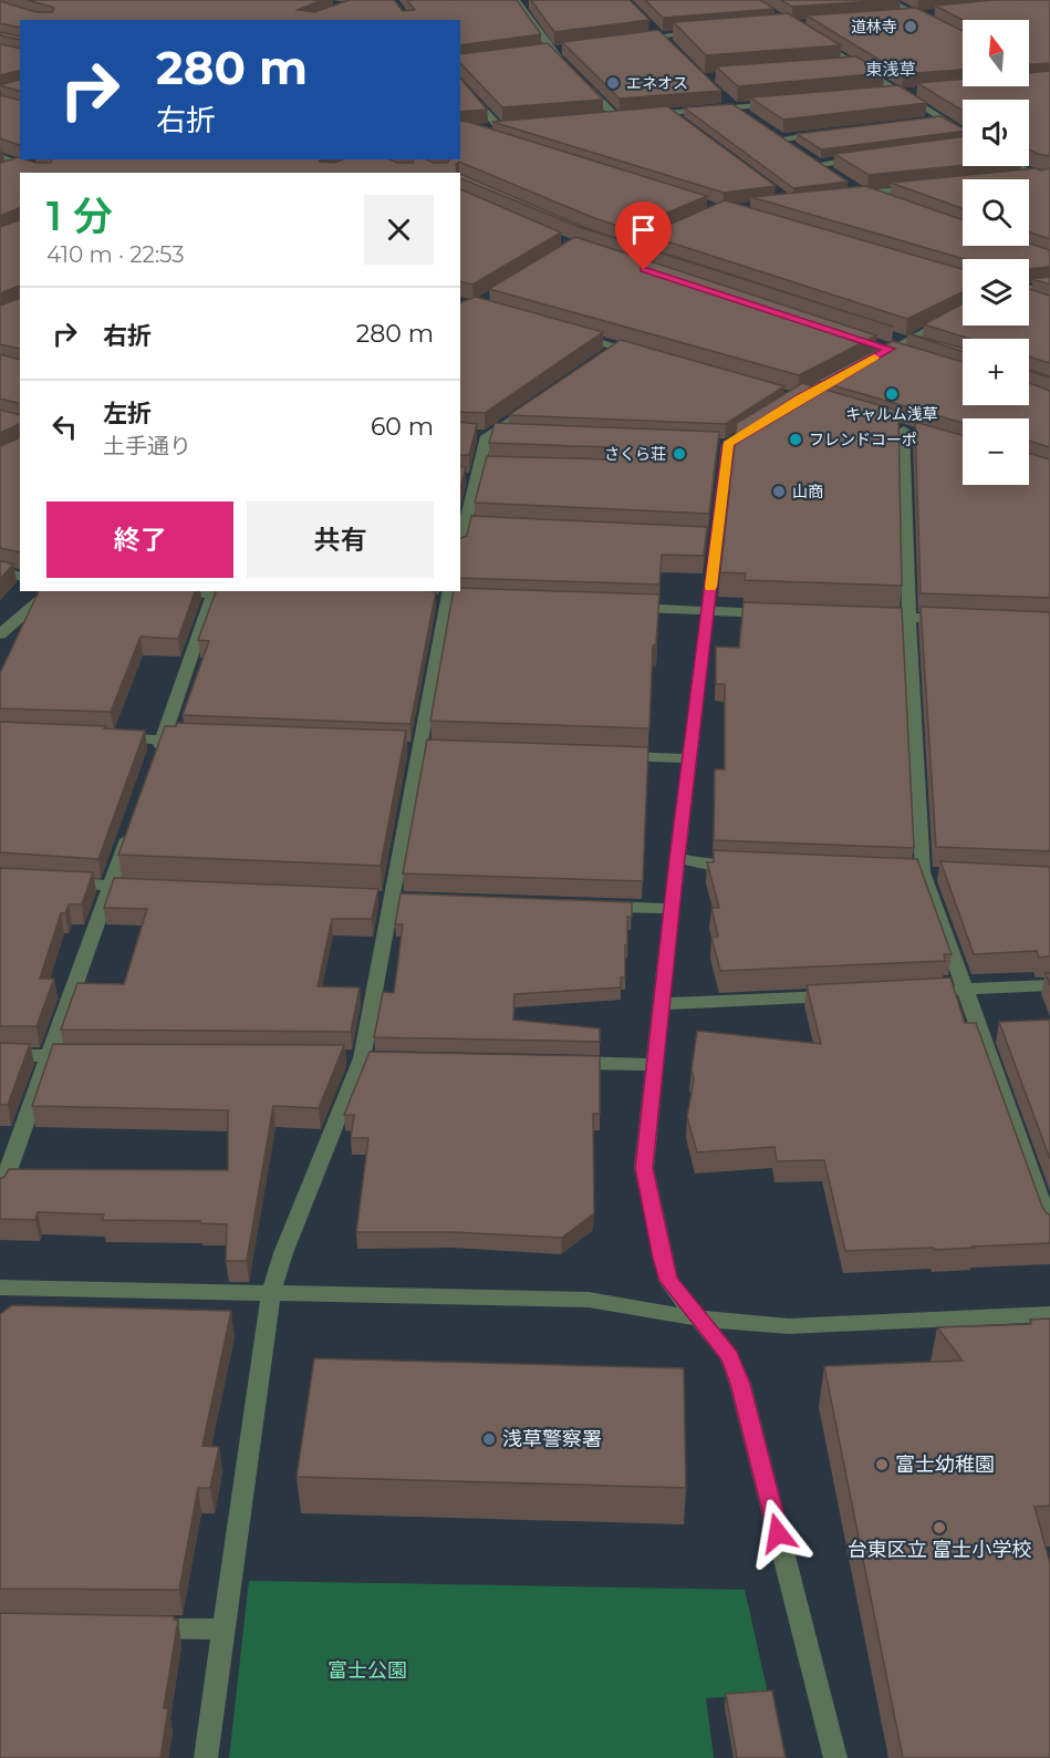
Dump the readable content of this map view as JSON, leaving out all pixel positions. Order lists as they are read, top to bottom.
{
  "districts": ["東浅草"],
  "parks": ["富士公園"],
  "places": [
    "道林寺",
    "エネオス",
    "キャルム浅草",
    "フレンドコーポ",
    "さくら荘",
    "山商",
    "浅草警察署",
    "富士幼稚園",
    "台東区立 富士小学校"
  ],
  "north": "top",
  "page": {
    "map_buttons": ["+", "−"],
    "turn": ["280 m", "右折"],
    "heading": ["1 分", "410 m · 22:53"],
    "list": [
      {
        "name": "右折",
        "value": "280 m"
      },
      {
        "name": "左折",
        "note": "土手通り",
        "value": "60 m"
      }
    ],
    "buttons": ["終了", "共有"]
  }
}
